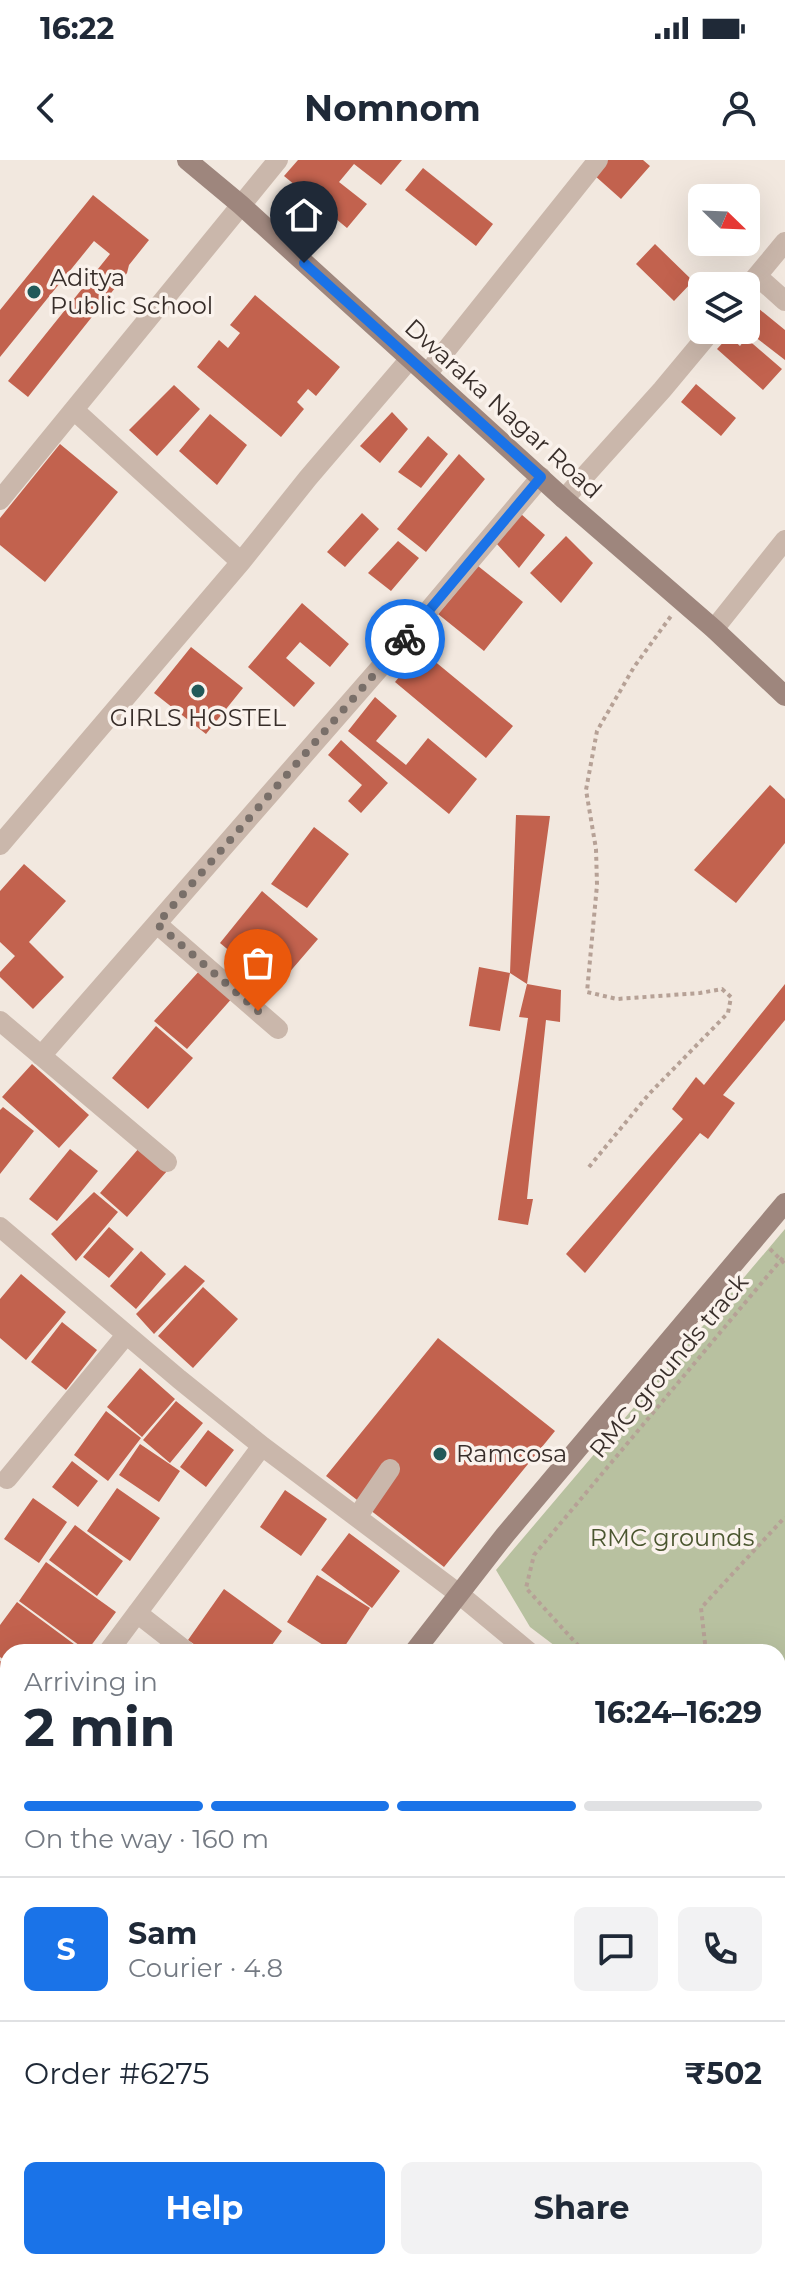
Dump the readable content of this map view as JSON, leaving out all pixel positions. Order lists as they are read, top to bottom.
{
  "streets": {
    "main road": ["Dwaraka Nagar Road"],
    "path": ["RMC grounds track"]
  },
  "parks": ["RMC grounds"],
  "places": ["Aditya Public School", "GIRLS HOSTEL", "Ramcosa"],
  "north": "bottom right",
  "page": {
    "status": "16:22",
    "header": "Nomnom",
    "heading": ["2 min", "Arriving in", "16:24–16:29"],
    "panel": [
      "Sam",
      "Courier · 4.8",
      "Order #6275",
      "₹502"
    ],
    "bar": "On the way · 160 m",
    "round": "S",
    "buttons": ["Help", "Share"]
  }
}
